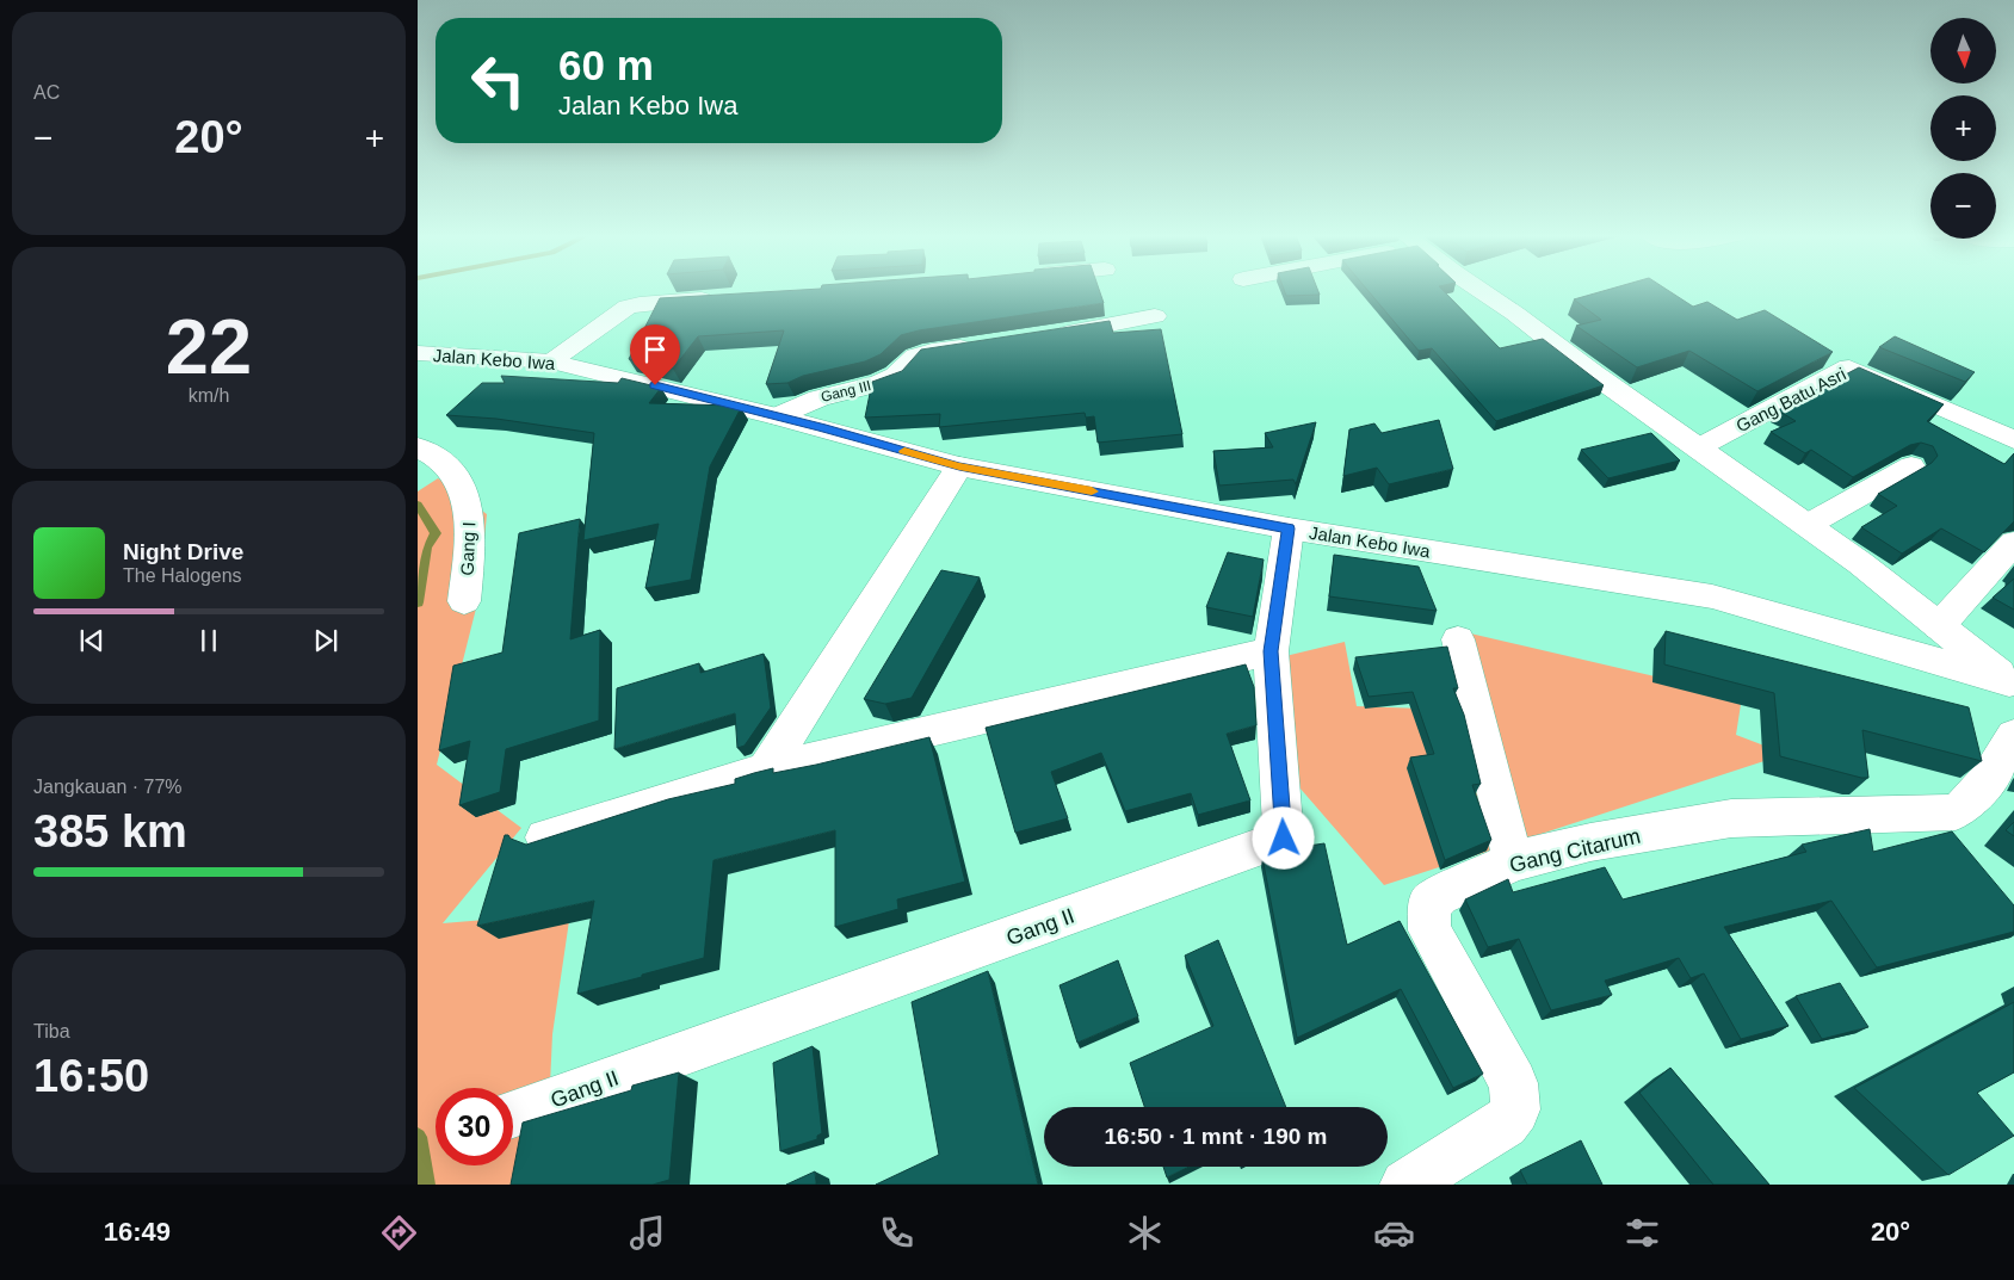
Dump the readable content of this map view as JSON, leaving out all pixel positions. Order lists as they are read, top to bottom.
{
  "streets": {
    "street": [
      "Jalan Kebo Iwa",
      "Gang III",
      "Gang Batu Asri",
      "Gang I",
      "Gang Citarum",
      "Gang II"
    ]
  },
  "crossings": [
    ["Jalan Kebo Iwa", "Gang III"],
    ["Jalan Kebo Iwa", "Gang II"]
  ],
  "north": "bottom",
  "page": {
    "tile": [
      "AC",
      ["22", "km/h"],
      ["Jangkauan · 77%", "385 km"],
      ["Tiba", "16:50"]
    ],
    "map_buttons": ["+", "−"],
    "turn": ["60 m", "Jalan Kebo Iwa"],
    "heat": ["−", "20°", "+"],
    "song": ["Night Drive", "The Halogens"],
    "limit": "30",
    "trip": "16:50 · 1 mnt · 190 m",
    "tabs": ["16:49", "20°"]
  }
}
